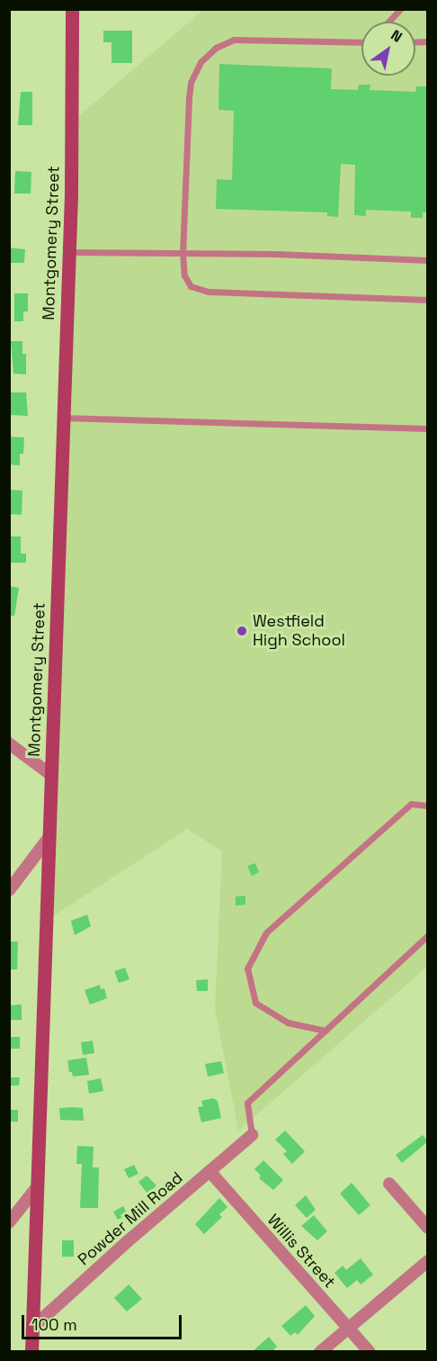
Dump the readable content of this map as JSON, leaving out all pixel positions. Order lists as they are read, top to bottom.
{
  "streets": {
    "main road": ["Montgomery Street"],
    "street": ["Powder Mill Road", "Willis Street"]
  },
  "crossings": [
    ["Montgomery Street", "Powder Mill Road"],
    ["Powder Mill Road", "Willis Street"]
  ],
  "places": ["Westfield High School"],
  "scale_bar": "100 m",
  "north": "top right"
}
